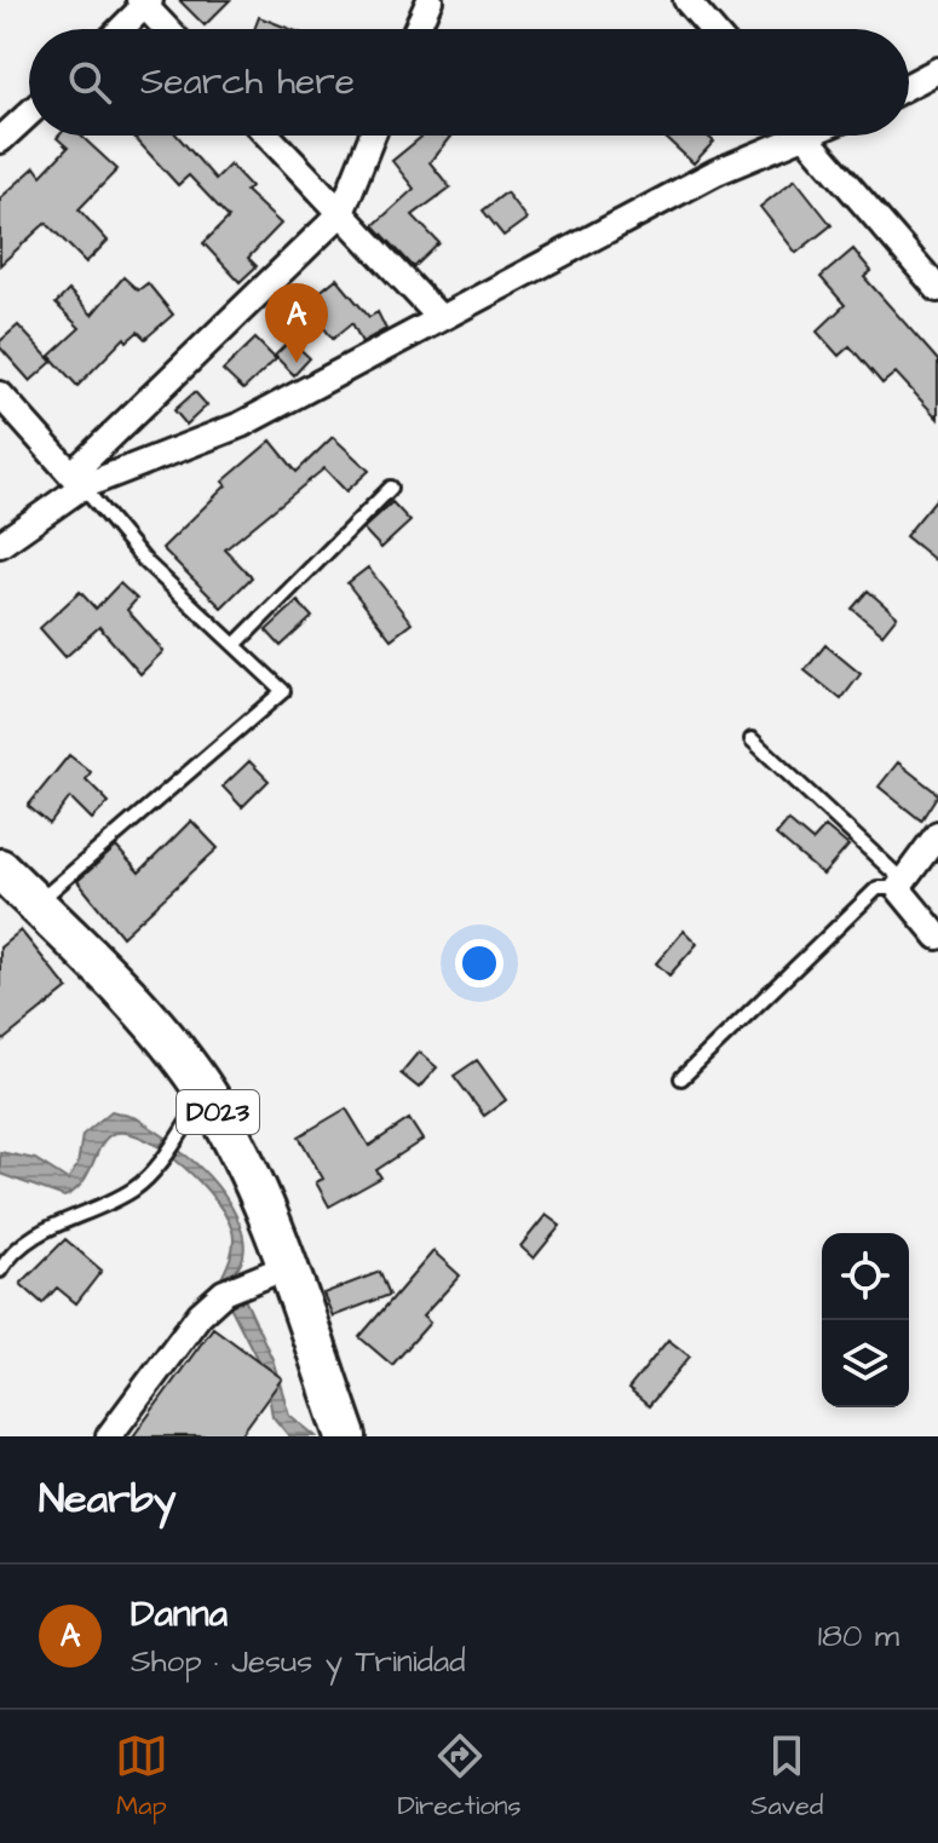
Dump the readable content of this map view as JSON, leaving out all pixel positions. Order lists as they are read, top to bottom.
{
  "streets": {
    "main road": ["D023"]
  },
  "page": {
    "search": "Search here",
    "pins": "A",
    "heading": "Nearby",
    "list": [
      {
        "mark": "A",
        "name": "Danna",
        "note": "Shop · Jesus y Trinidad",
        "value": "180 m"
      }
    ],
    "nav": ["Map", "Directions", "Saved"]
  }
}
